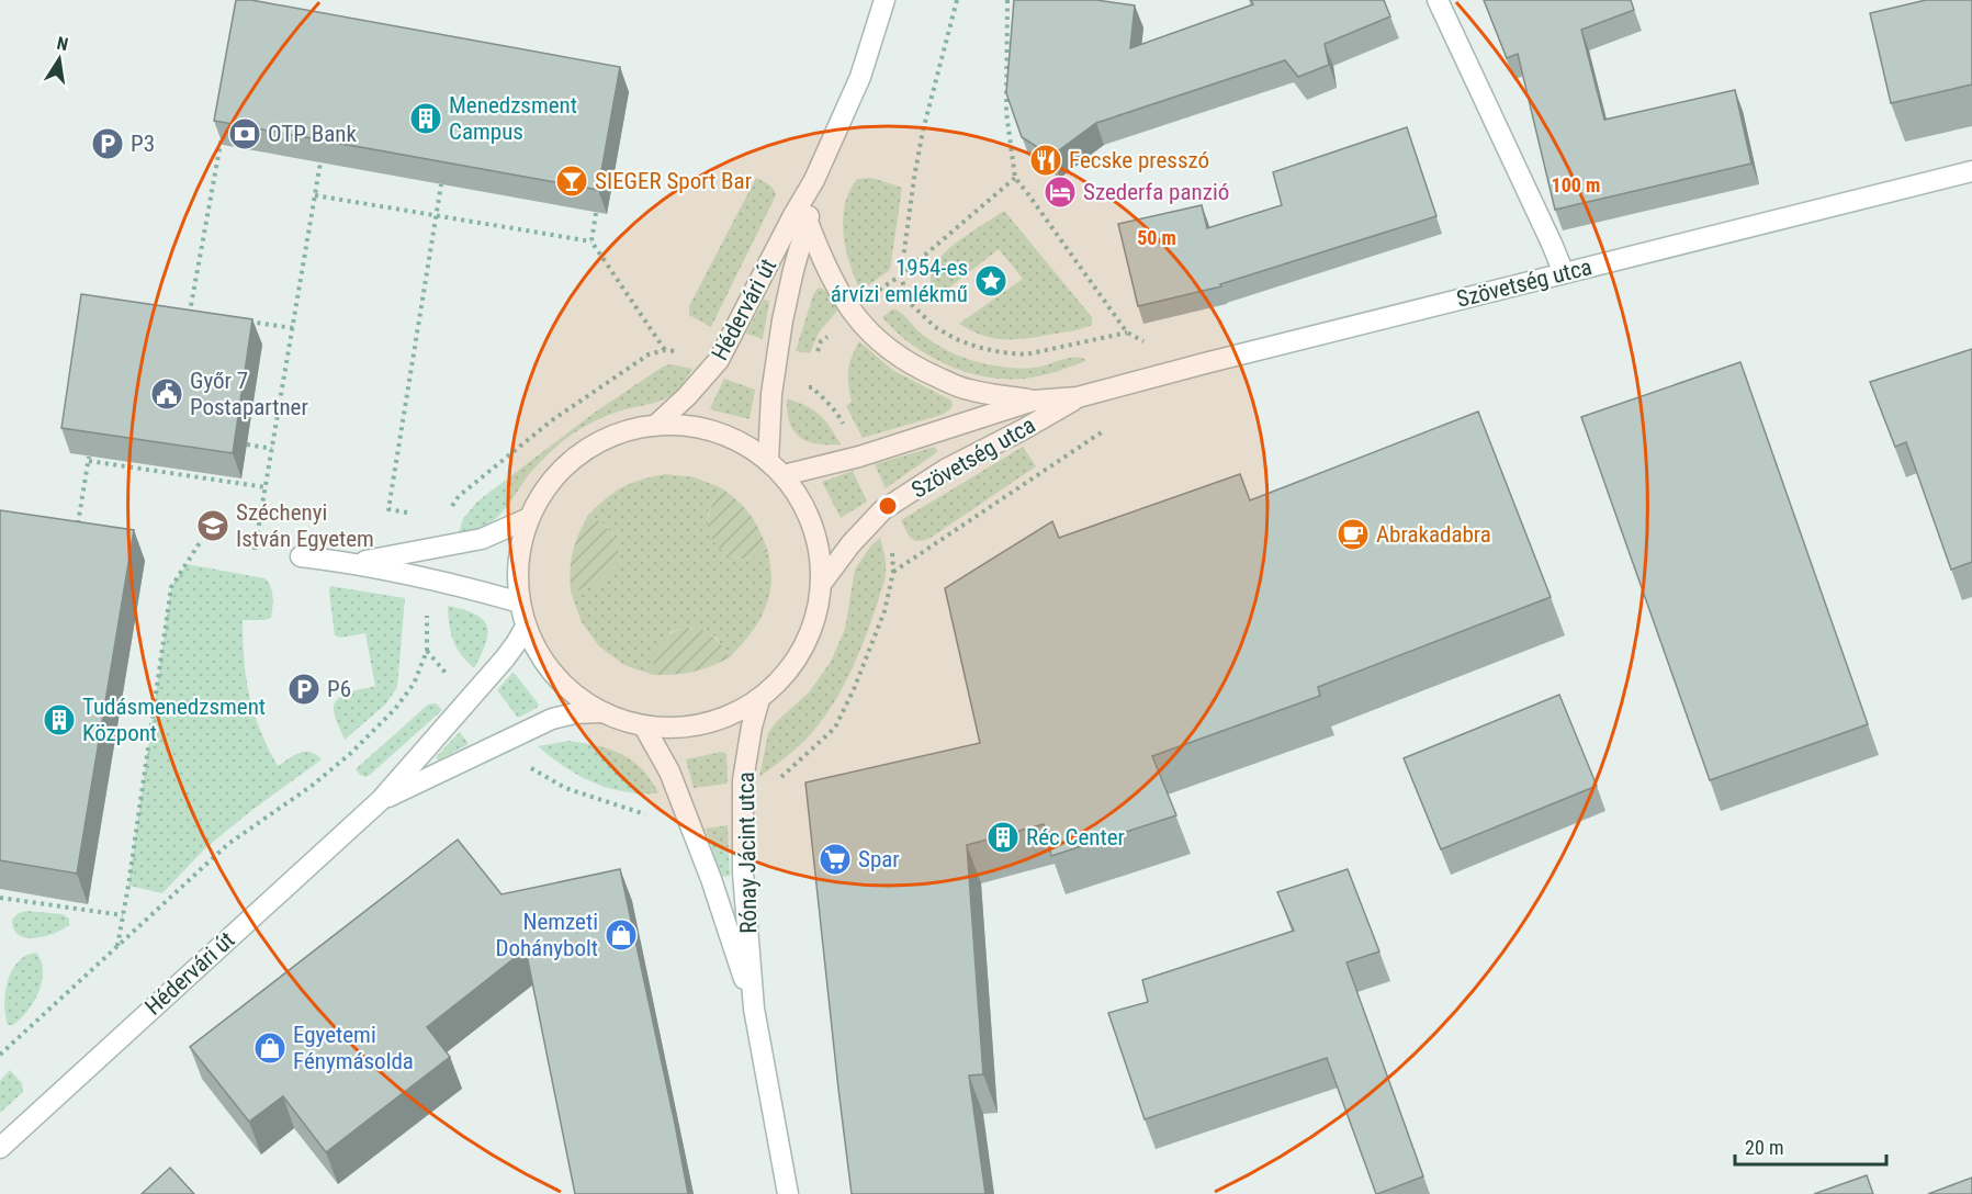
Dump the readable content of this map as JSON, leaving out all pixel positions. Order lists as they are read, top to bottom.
{
  "streets": {
    "street": ["Szövetség utca", "Hédervári út", "Rónay Jácint utca"]
  },
  "places": {
    "building": ["Menedzsment Campus", "Tudásmenedzsment Központ", "Réc Center"],
    "bank": ["OTP Bank"],
    "parking": ["P3", "P6"],
    "restaurant": ["Fecske presszó"],
    "bar": ["SIEGER Sport Bar"],
    "hotel": ["Szederfa panzió"],
    "place": ["1954-es árvízi emlékmű"],
    "public building": ["Győr 7 Postapartner"],
    "school or university": ["Széchenyi István Egyetem"],
    "cafe": ["Abrakadabra"],
    "supermarket": ["Spar"],
    "shop": ["Nemzeti Dohánybolt", "Egyetemi Fénymásolda"]
  },
  "scale_bar": "20 m",
  "north": "top",
  "rings": ["100 m", "50 m"]
}
